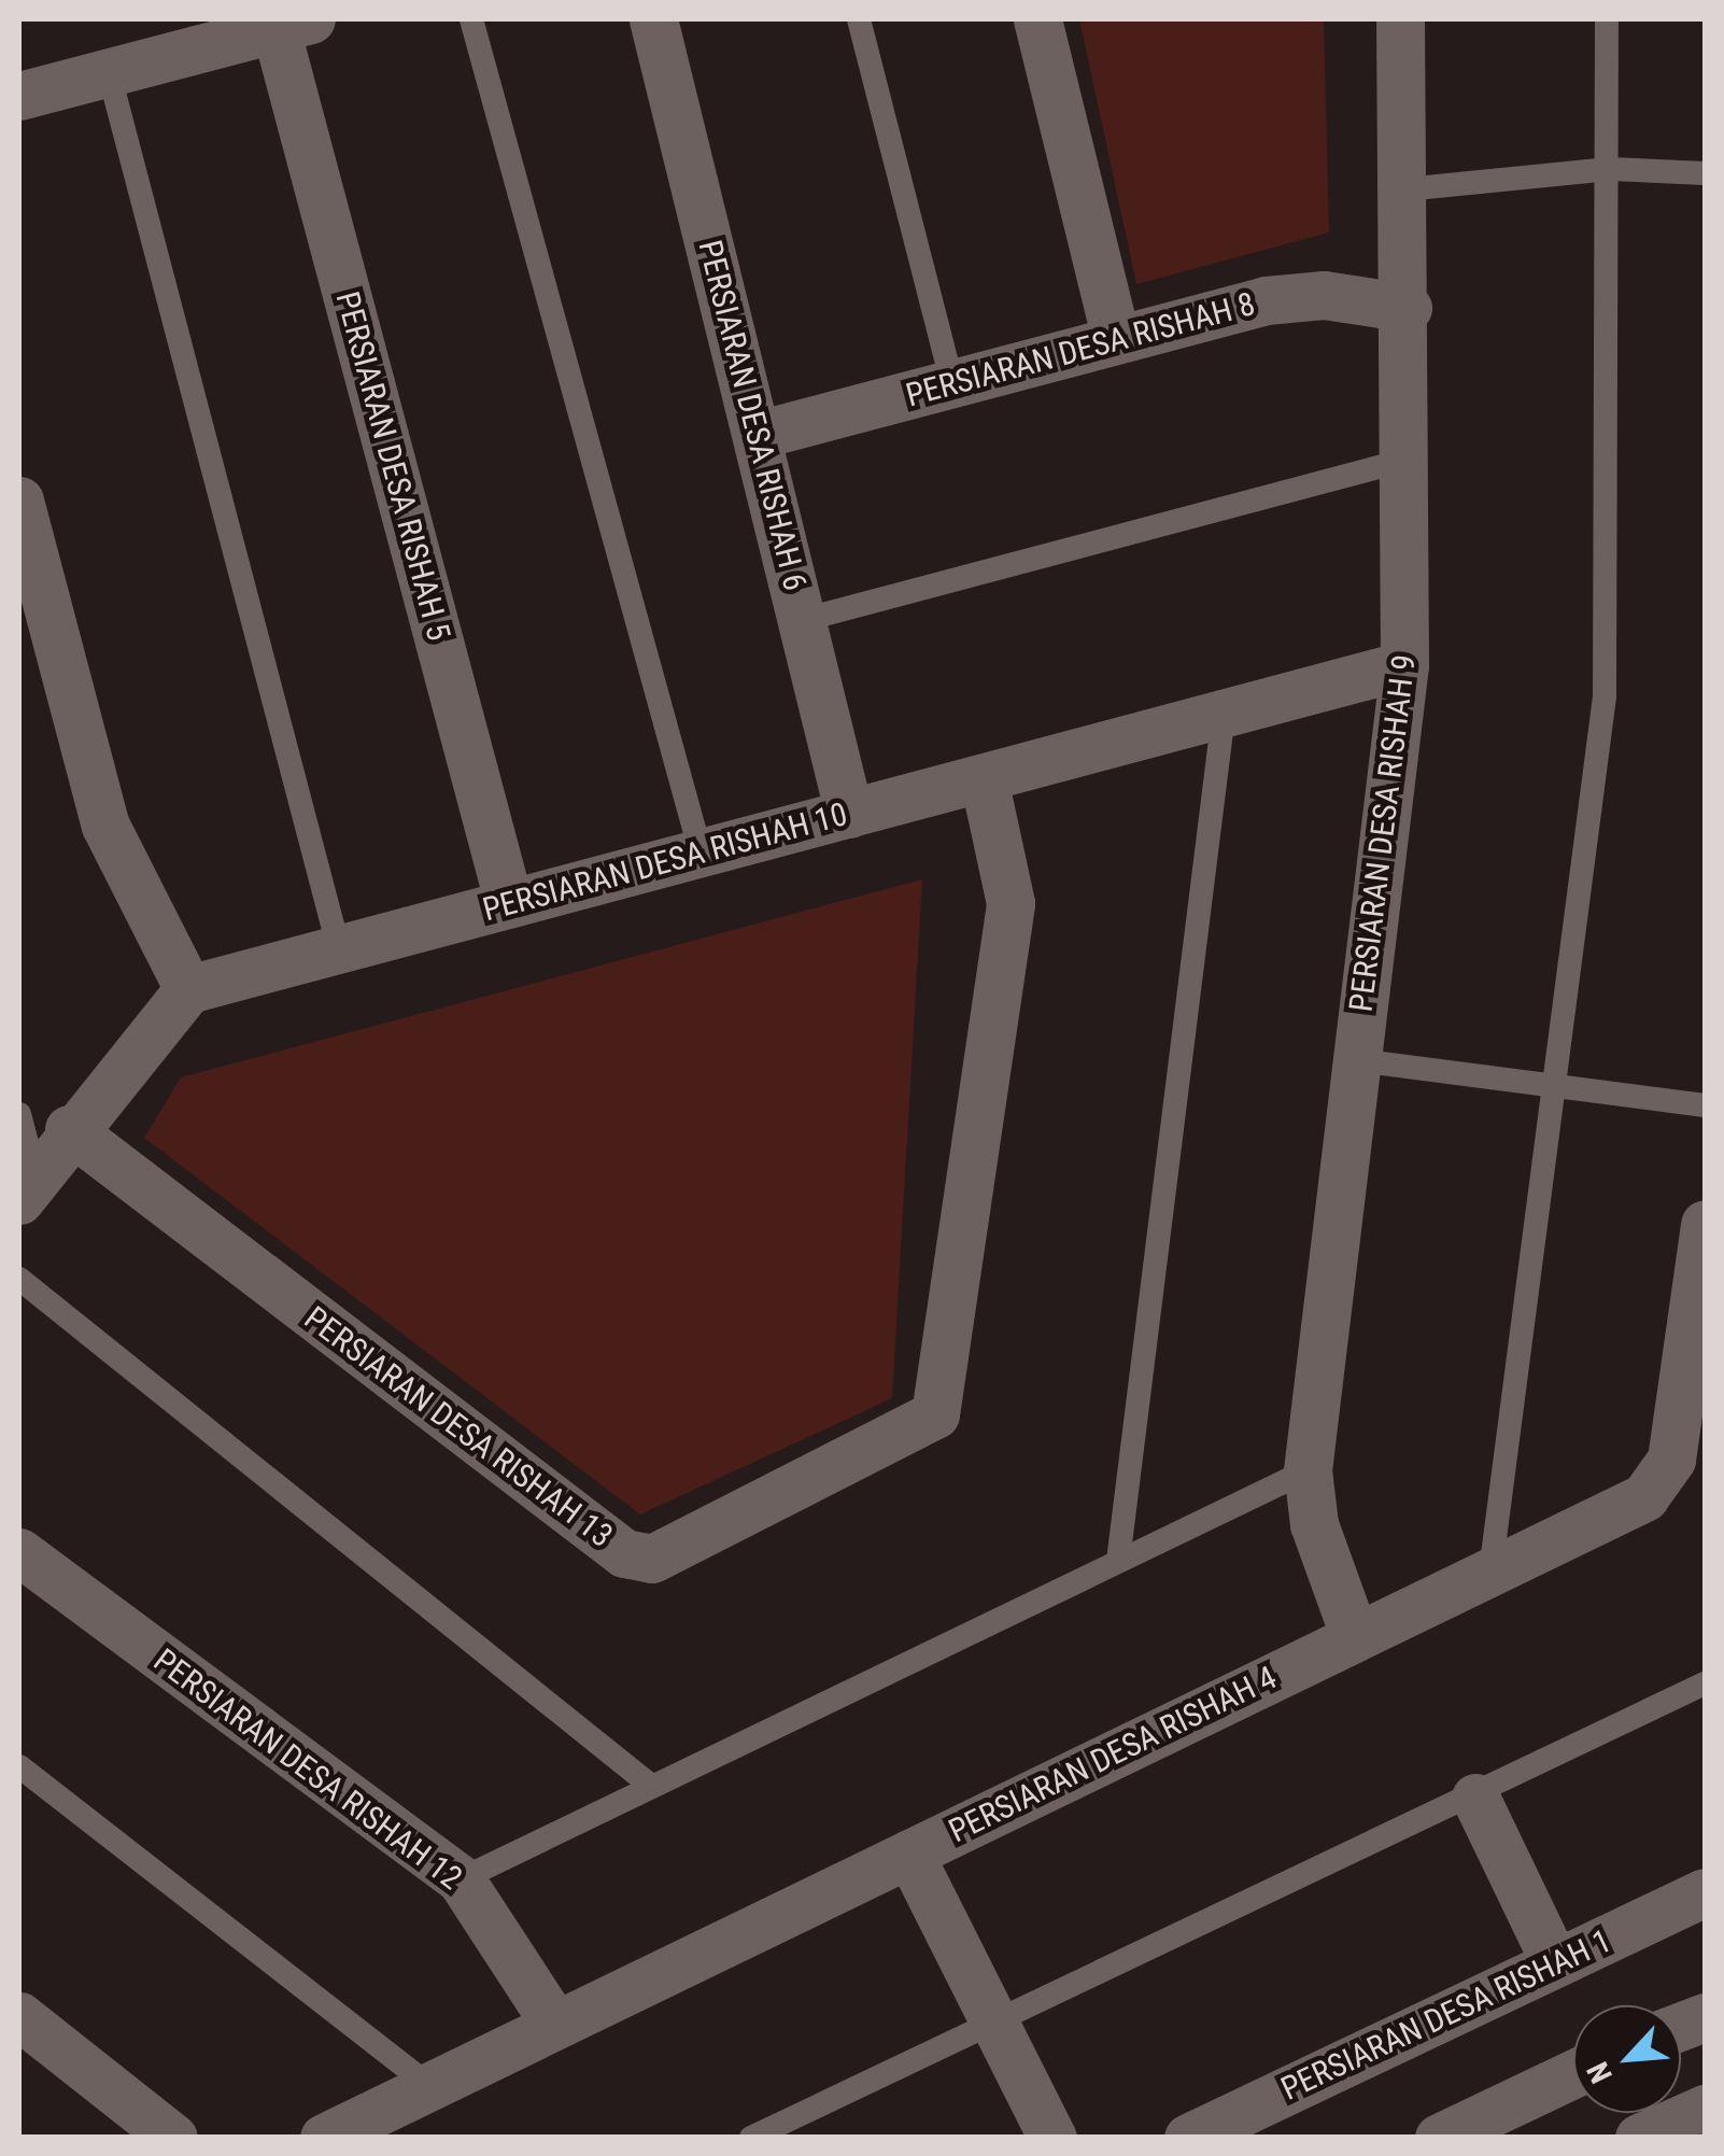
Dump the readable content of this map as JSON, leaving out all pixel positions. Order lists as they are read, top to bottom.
{
  "streets": {
    "street": [
      "PERSIARAN DESA RISHAH 8",
      "PERSIARAN DESA RISHAH 6",
      "PERSIARAN DESA RISHAH 5",
      "PERSIARAN DESA RISHAH 9",
      "PERSIARAN DESA RISHAH 10",
      "PERSIARAN DESA RISHAH 13",
      "PERSIARAN DESA RISHAH 4",
      "PERSIARAN DESA RISHAH 12",
      "PERSIARAN DESA RISHAH 1"
    ]
  },
  "crossings": [
    ["PERSIARAN DESA RISHAH 8", "PERSIARAN DESA RISHAH 6"],
    ["PERSIARAN DESA RISHAH 8", "PERSIARAN DESA RISHAH 9"],
    ["PERSIARAN DESA RISHAH 6", "PERSIARAN DESA RISHAH 10"],
    ["PERSIARAN DESA RISHAH 5", "PERSIARAN DESA RISHAH 10"],
    ["PERSIARAN DESA RISHAH 9", "PERSIARAN DESA RISHAH 10"],
    ["PERSIARAN DESA RISHAH 9", "PERSIARAN DESA RISHAH 4"],
    ["PERSIARAN DESA RISHAH 10", "PERSIARAN DESA RISHAH 13"],
    ["PERSIARAN DESA RISHAH 4", "PERSIARAN DESA RISHAH 12"]
  ],
  "north": "bottom left"
}
